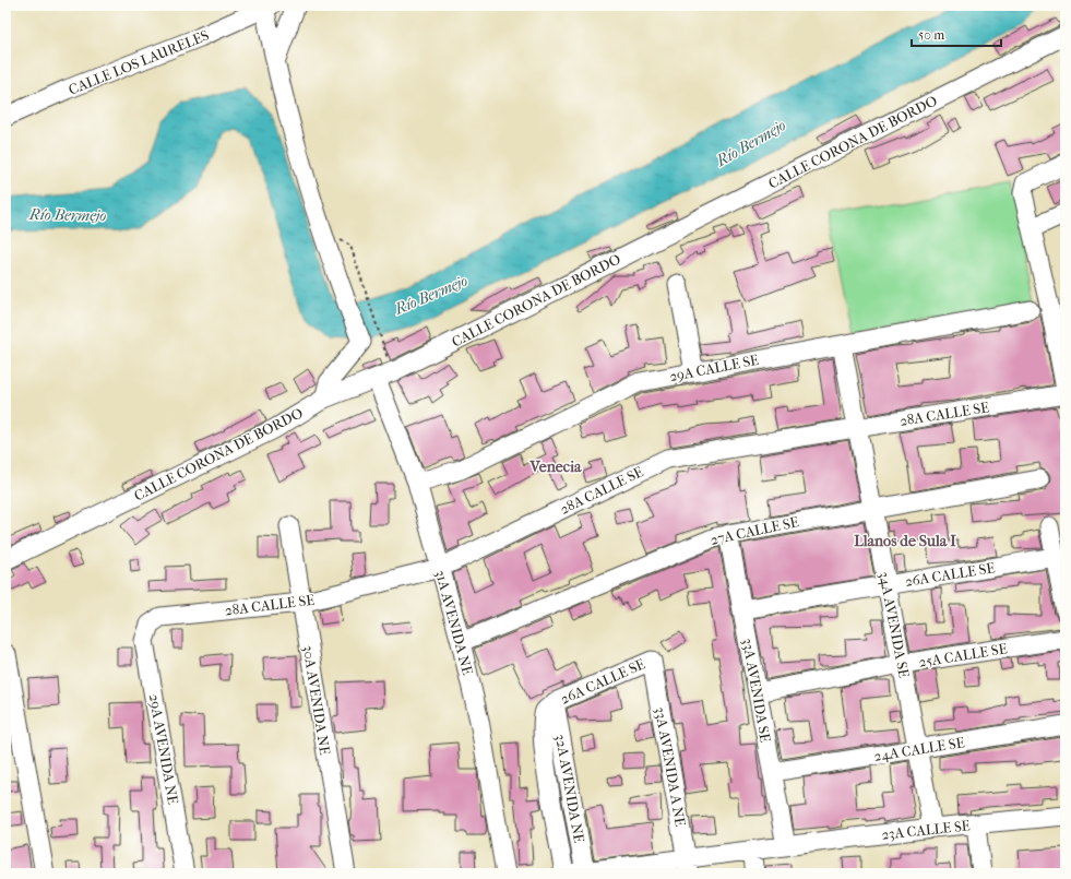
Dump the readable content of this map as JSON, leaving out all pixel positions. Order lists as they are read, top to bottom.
{
  "streets": {
    "street": [
      "CALLE LOS LAURELES",
      "CALLE CORONA DE BORDO",
      "29A CALLE SE",
      "28A CALLE SE",
      "27A CALLE SE",
      "26A CALLE SE",
      "31A AVENIDA NE",
      "34A AVENIDA SE",
      "25A CALLE SE",
      "33A AVENIDA SE",
      "30A AVENIDA NE",
      "29A AVENIDA NE",
      "24A CALLE SE",
      "33A AVENIDA A NE",
      "32A AVENIDA NE",
      "23A CALLE SE"
    ]
  },
  "crossings": [
    ["CALLE CORONA DE BORDO", "31A AVENIDA NE"],
    ["29A CALLE SE", "31A AVENIDA NE"],
    ["29A CALLE SE", "34A AVENIDA SE"],
    ["28A CALLE SE", "31A AVENIDA NE"],
    ["28A CALLE SE", "34A AVENIDA SE"],
    ["28A CALLE SE", "30A AVENIDA NE"],
    ["28A CALLE SE", "29A AVENIDA NE"],
    ["27A CALLE SE", "31A AVENIDA NE"],
    ["27A CALLE SE", "34A AVENIDA SE"],
    ["27A CALLE SE", "33A AVENIDA SE"],
    ["26A CALLE SE", "34A AVENIDA SE"],
    ["26A CALLE SE", "33A AVENIDA SE"],
    ["26A CALLE SE", "33A AVENIDA A NE"],
    ["26A CALLE SE", "32A AVENIDA NE"],
    ["34A AVENIDA SE", "25A CALLE SE"],
    ["34A AVENIDA SE", "24A CALLE SE"],
    ["34A AVENIDA SE", "23A CALLE SE"],
    ["25A CALLE SE", "33A AVENIDA SE"],
    ["33A AVENIDA SE", "24A CALLE SE"],
    ["33A AVENIDA SE", "23A CALLE SE"],
    ["33A AVENIDA A NE", "23A CALLE SE"],
    ["32A AVENIDA NE", "23A CALLE SE"]
  ],
  "districts": ["Venecia", "Llanos de Sula I"],
  "water": ["Río Bermejo"],
  "scale_bar": "50 m"
}
